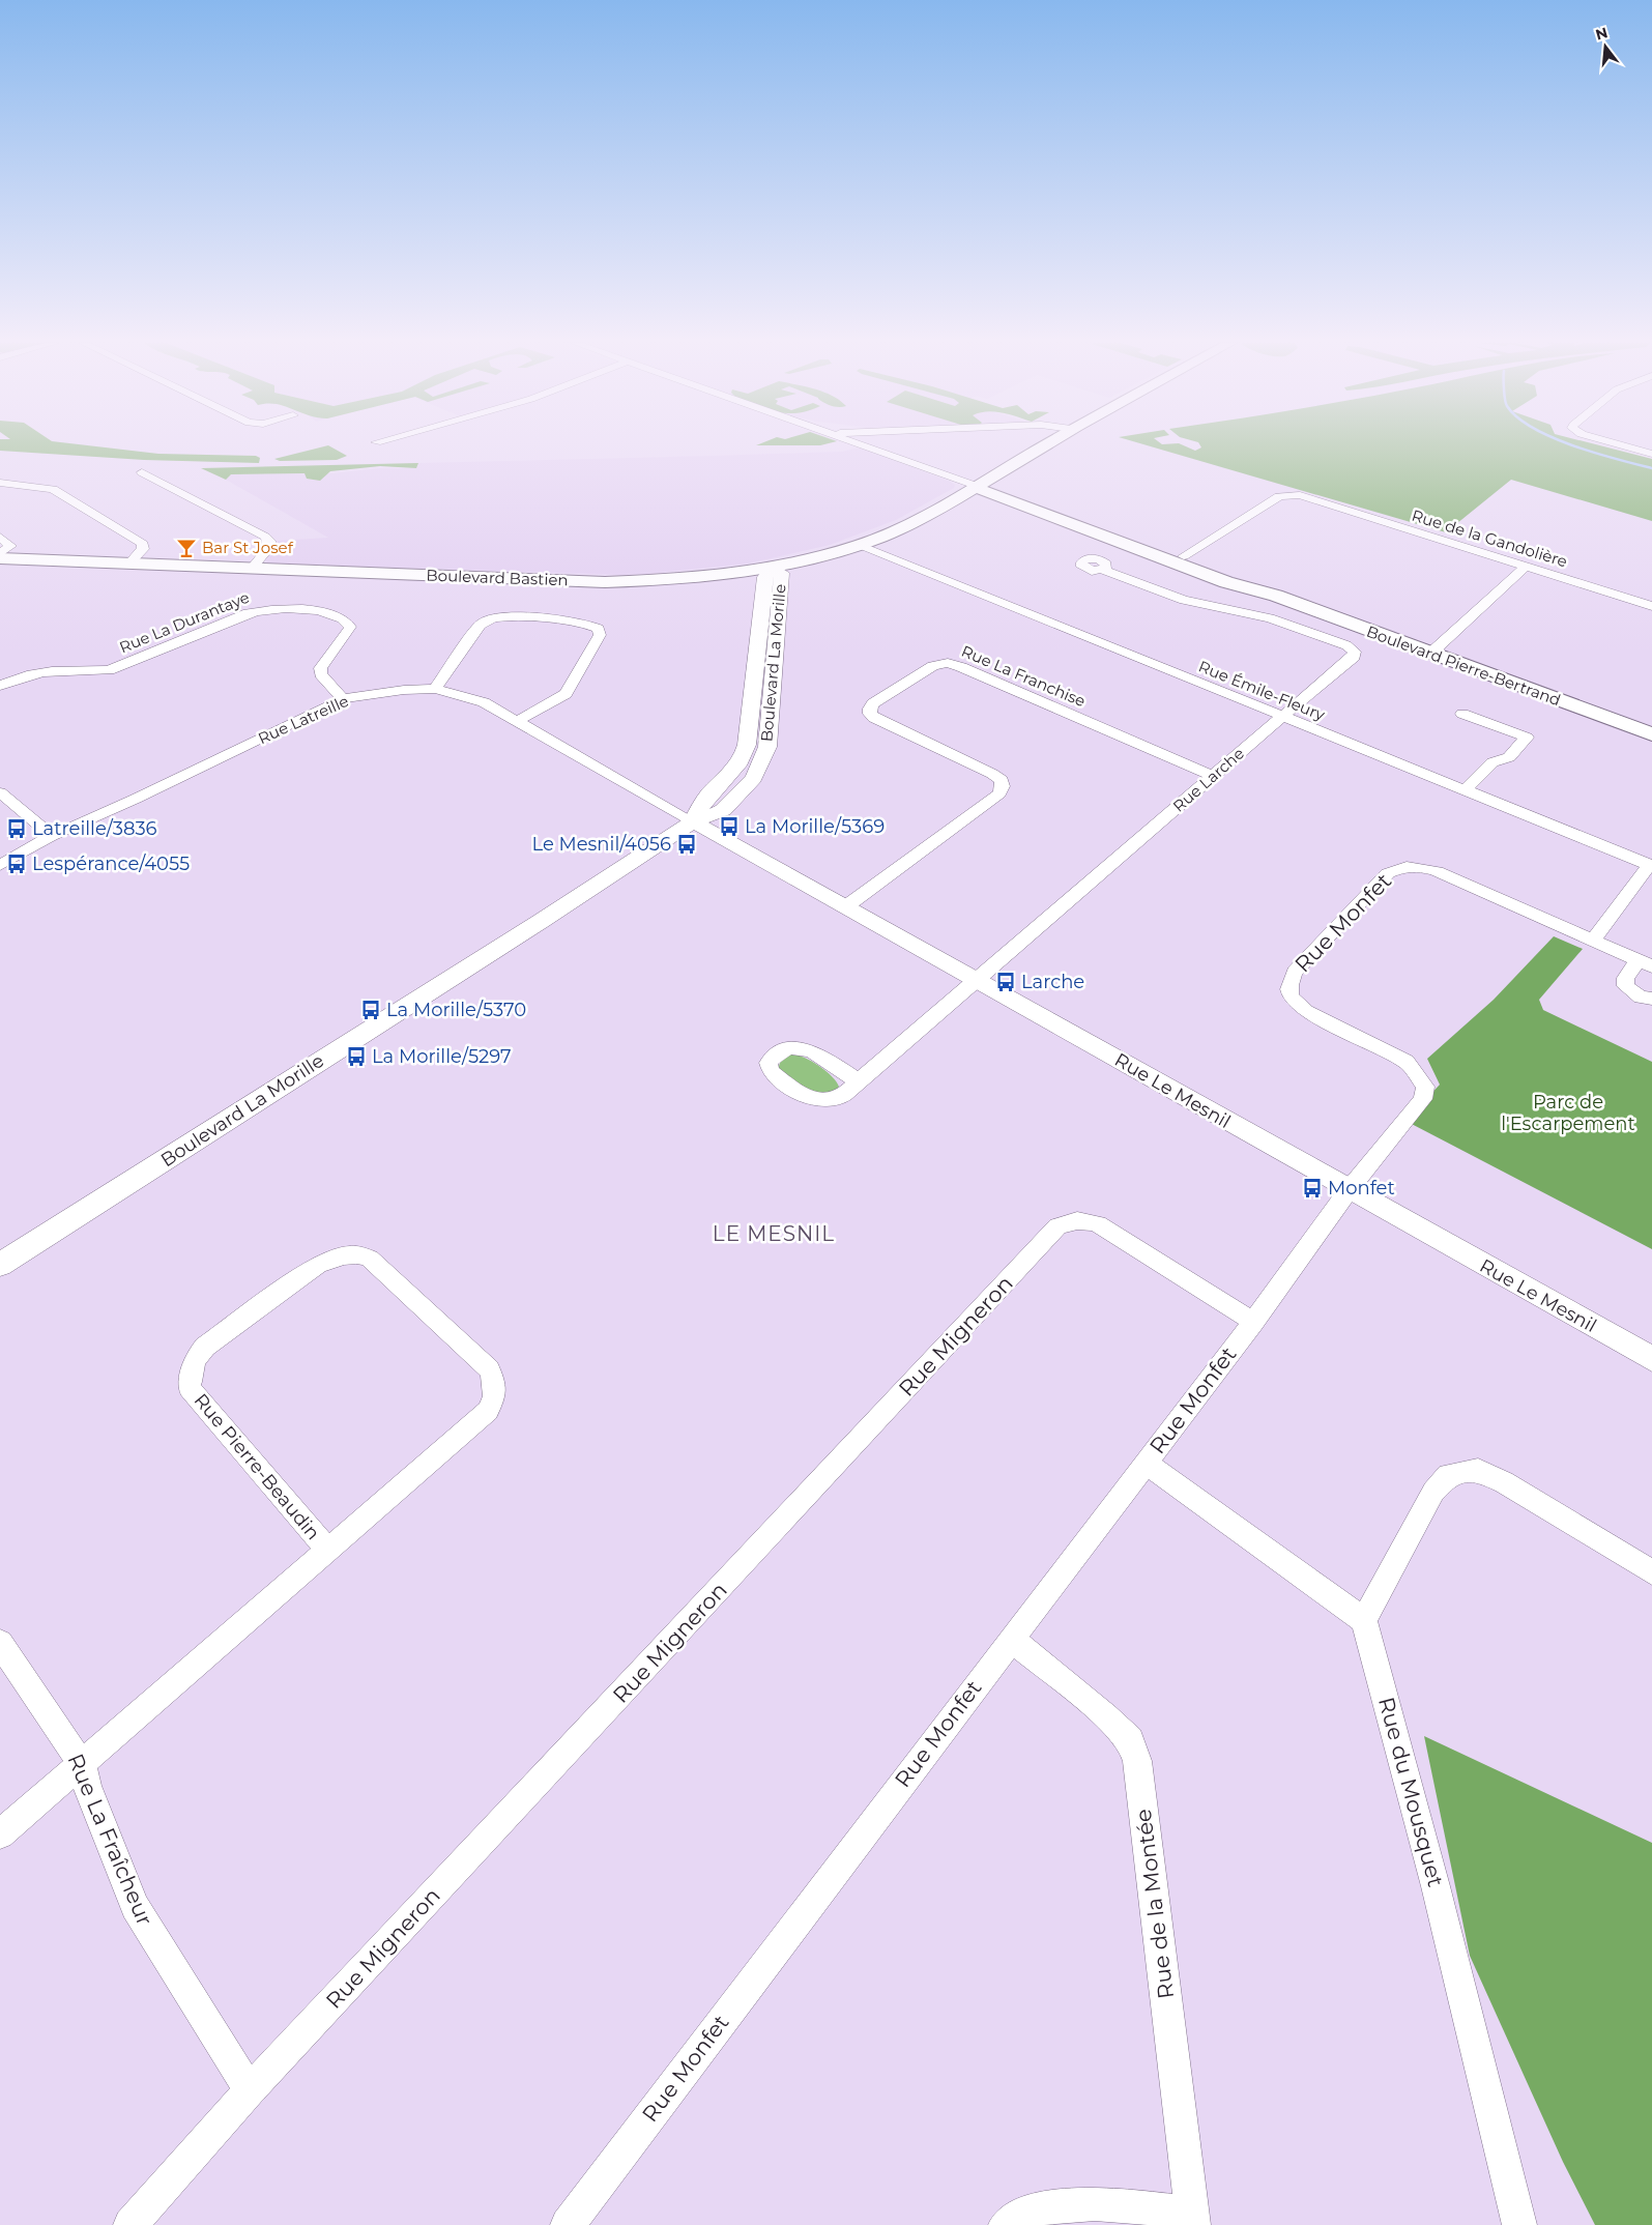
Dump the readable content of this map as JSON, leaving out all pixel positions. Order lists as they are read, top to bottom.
{
  "streets": {
    "main road": ["Boulevard Bastien", "Boulevard Pierre-Bertrand"],
    "street": [
      "Rue de la Gandolière",
      "Rue La Durantaye",
      "Boulevard La Morille",
      "Rue La Franchise",
      "Rue Émile-Fleury",
      "Rue Latreille",
      "Rue Larche",
      "Rue Monfet",
      "Rue Le Mesnil",
      "Rue Migneron",
      "Rue Pierre-Beaudin",
      "Rue du Mousquet",
      "Rue La Fraîcheur",
      "Rue de la Montée"
    ]
  },
  "crossings": [
    ["Boulevard Bastien", "Boulevard La Morille"],
    ["Boulevard Bastien", "Boulevard Pierre-Bertrand"],
    ["Boulevard Bastien", "Rue Émile-Fleury"],
    ["Rue La Durantaye", "Rue Latreille"],
    ["Boulevard La Morille", "Rue Latreille"],
    ["Boulevard La Morille", "Rue Le Mesnil"],
    ["Rue La Franchise", "Rue Larche"],
    ["Rue La Franchise", "Rue Le Mesnil"],
    ["Rue Émile-Fleury", "Rue Larche"],
    ["Rue Latreille", "Rue Le Mesnil"],
    ["Rue Larche", "Rue Le Mesnil"],
    ["Rue Monfet", "Rue Le Mesnil"],
    ["Rue Monfet", "Rue Migneron"],
    ["Rue Monfet", "Rue de la Montée"],
    ["Rue Migneron", "Rue La Fraîcheur"],
    ["Rue Pierre-Beaudin", "Rue La Fraîcheur"]
  ],
  "districts": ["LE MESNIL"],
  "parks": ["Parc de l'Escarpement"],
  "places": {
    "bar": ["Bar St Josef"],
    "bus stop": [
      "La Morille/5369",
      "Latreille/3836",
      "Le Mesnil/4056",
      "Lespérance/4055",
      "Larche",
      "La Morille/5370",
      "La Morille/5297",
      "Monfet"
    ]
  },
  "north": "top"
}
